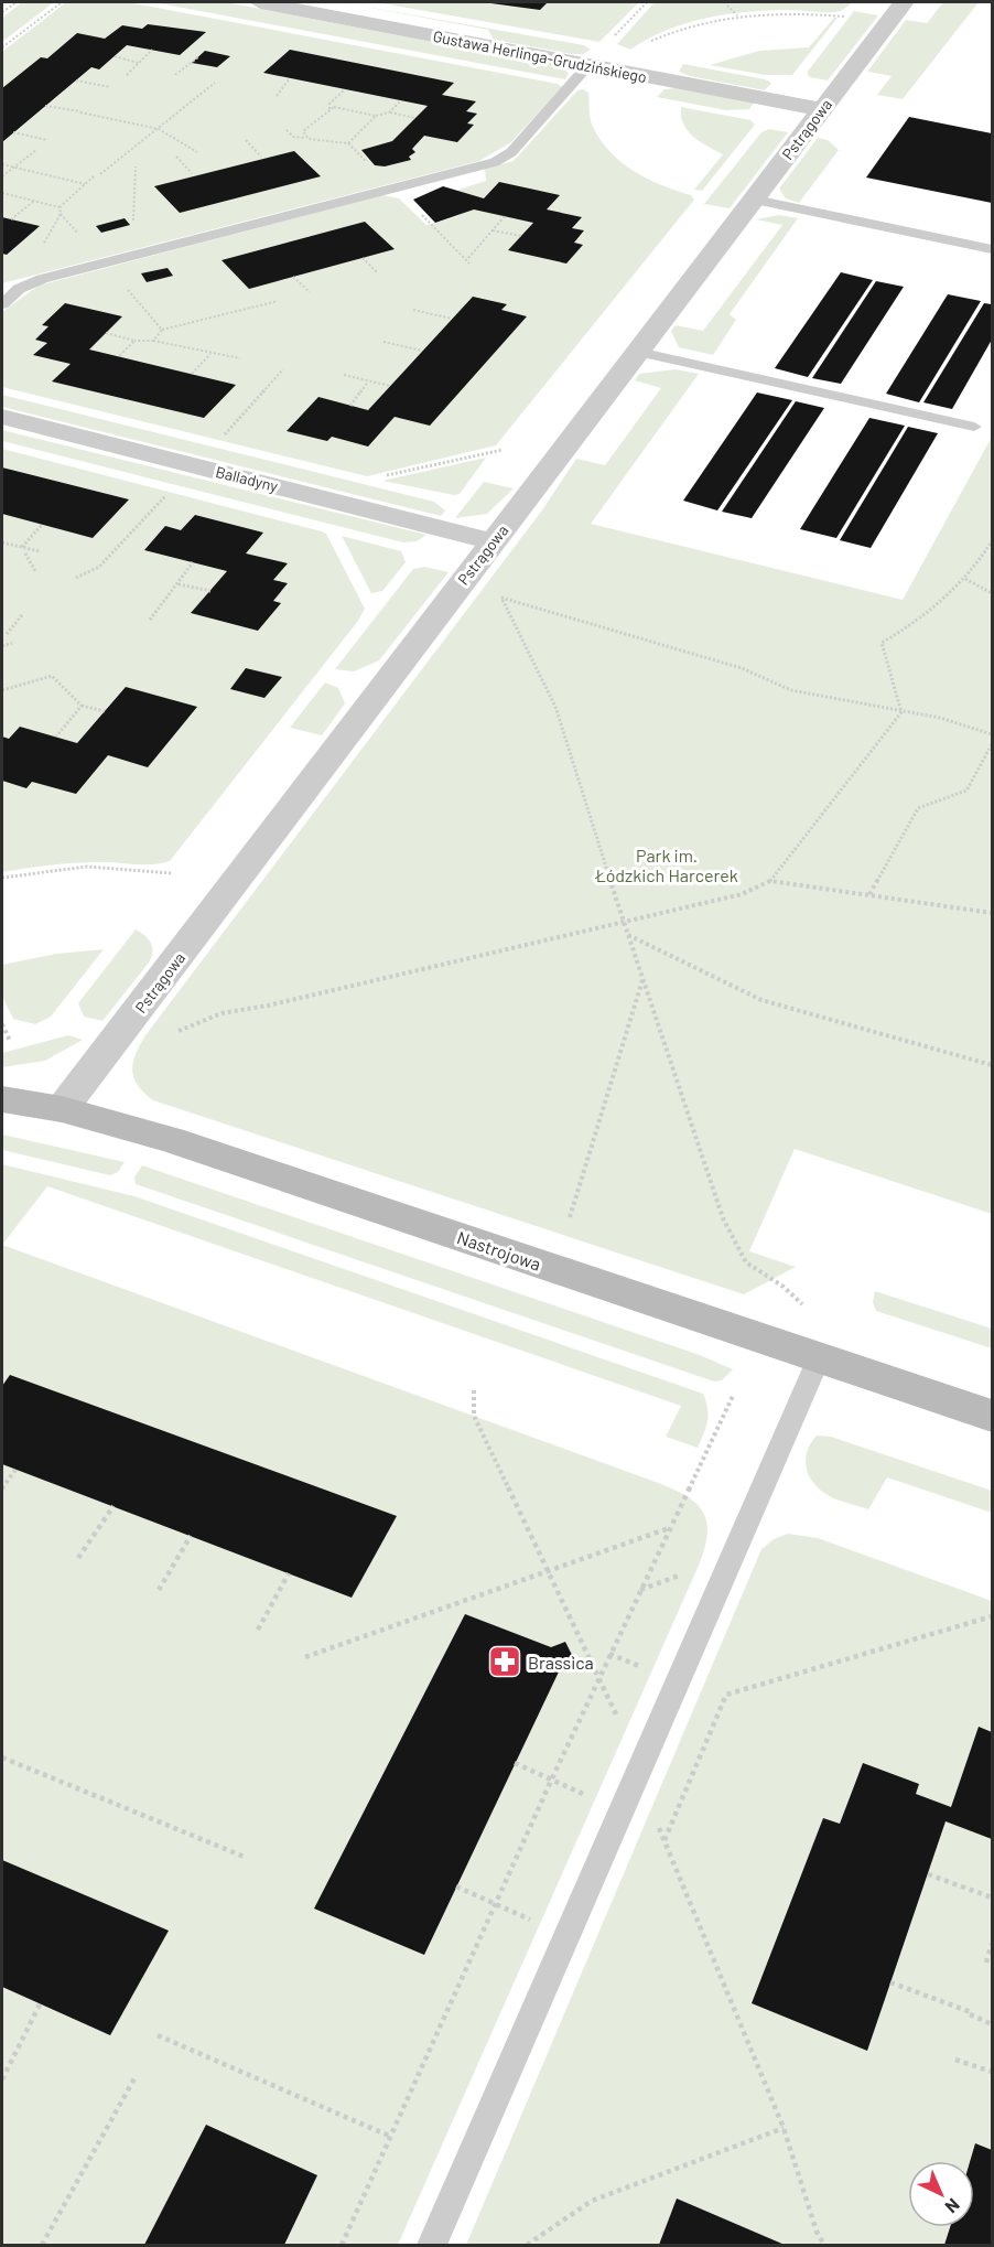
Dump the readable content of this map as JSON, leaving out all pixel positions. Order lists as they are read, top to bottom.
{
  "streets": {
    "street": [
      "Gustawa Herlinga-Grudzińskiego",
      "Pstrągowa",
      "Balladyny",
      "Nastrojowa"
    ]
  },
  "crossings": [
    ["Gustawa Herlinga-Grudzińskiego", "Pstrągowa"],
    ["Pstrągowa", "Balladyny"],
    ["Pstrągowa", "Nastrojowa"]
  ],
  "parks": ["Park im. Łódzkich Harcerek"],
  "places": {
    "pharmacy": ["Brassica"]
  },
  "north": "bottom right"
}
